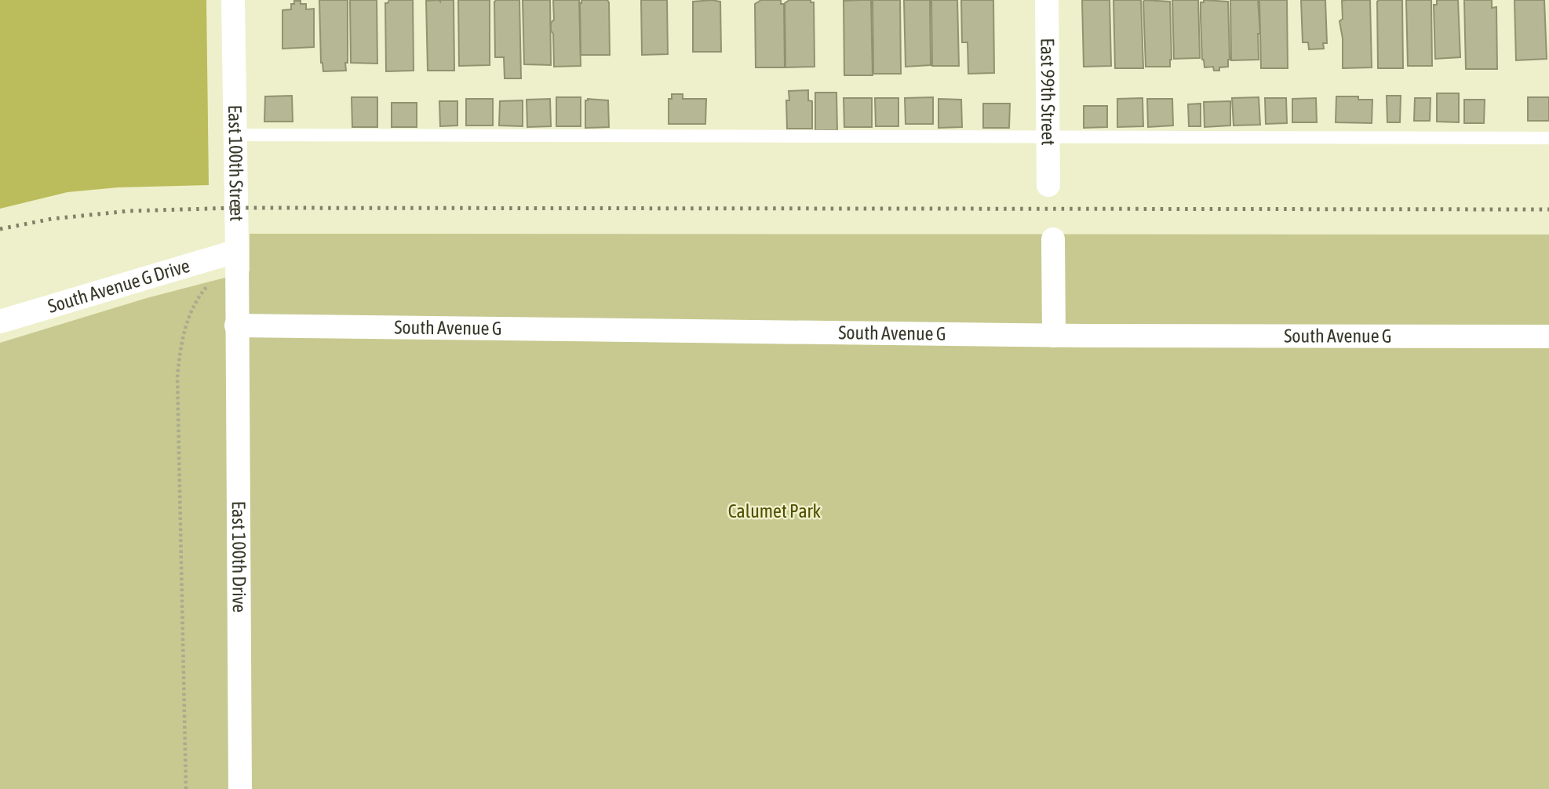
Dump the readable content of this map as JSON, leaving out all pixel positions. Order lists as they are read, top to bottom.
{
  "streets": {
    "street": [
      "East 99th Street",
      "East 100th Street",
      "South Avenue G Drive",
      "South Avenue G",
      "East 100th Drive"
    ]
  },
  "crossings": [
    ["East 100th Street", "South Avenue G Drive"],
    ["East 100th Street", "South Avenue G"],
    ["East 100th Street", "East 100th Drive"],
    ["South Avenue G", "East 100th Drive"]
  ],
  "parks": ["Calumet Park"]
}
